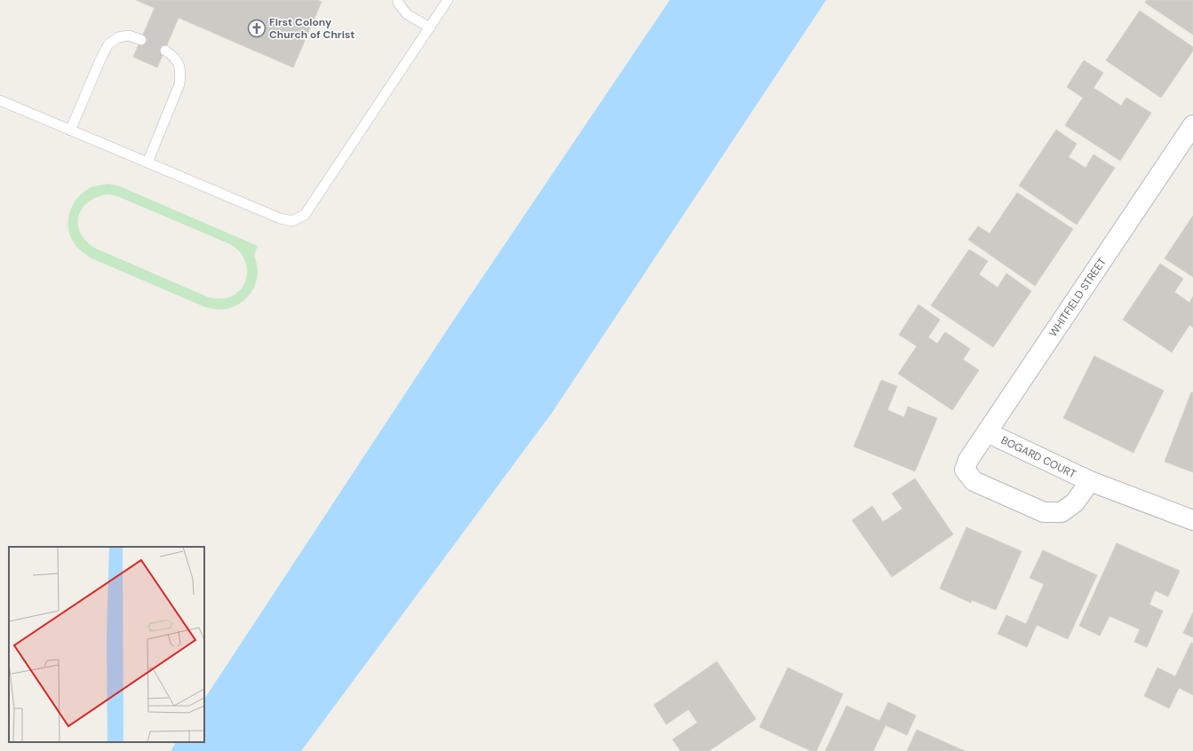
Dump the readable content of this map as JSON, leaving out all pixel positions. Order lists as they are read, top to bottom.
{
  "streets": {
    "street": ["WHITFIELD STREET", "BOGARD COURT"]
  },
  "crossings": [
    ["WHITFIELD STREET", "BOGARD COURT"]
  ],
  "places": {
    "church": ["First Colony Church of Christ"]
  }
}
